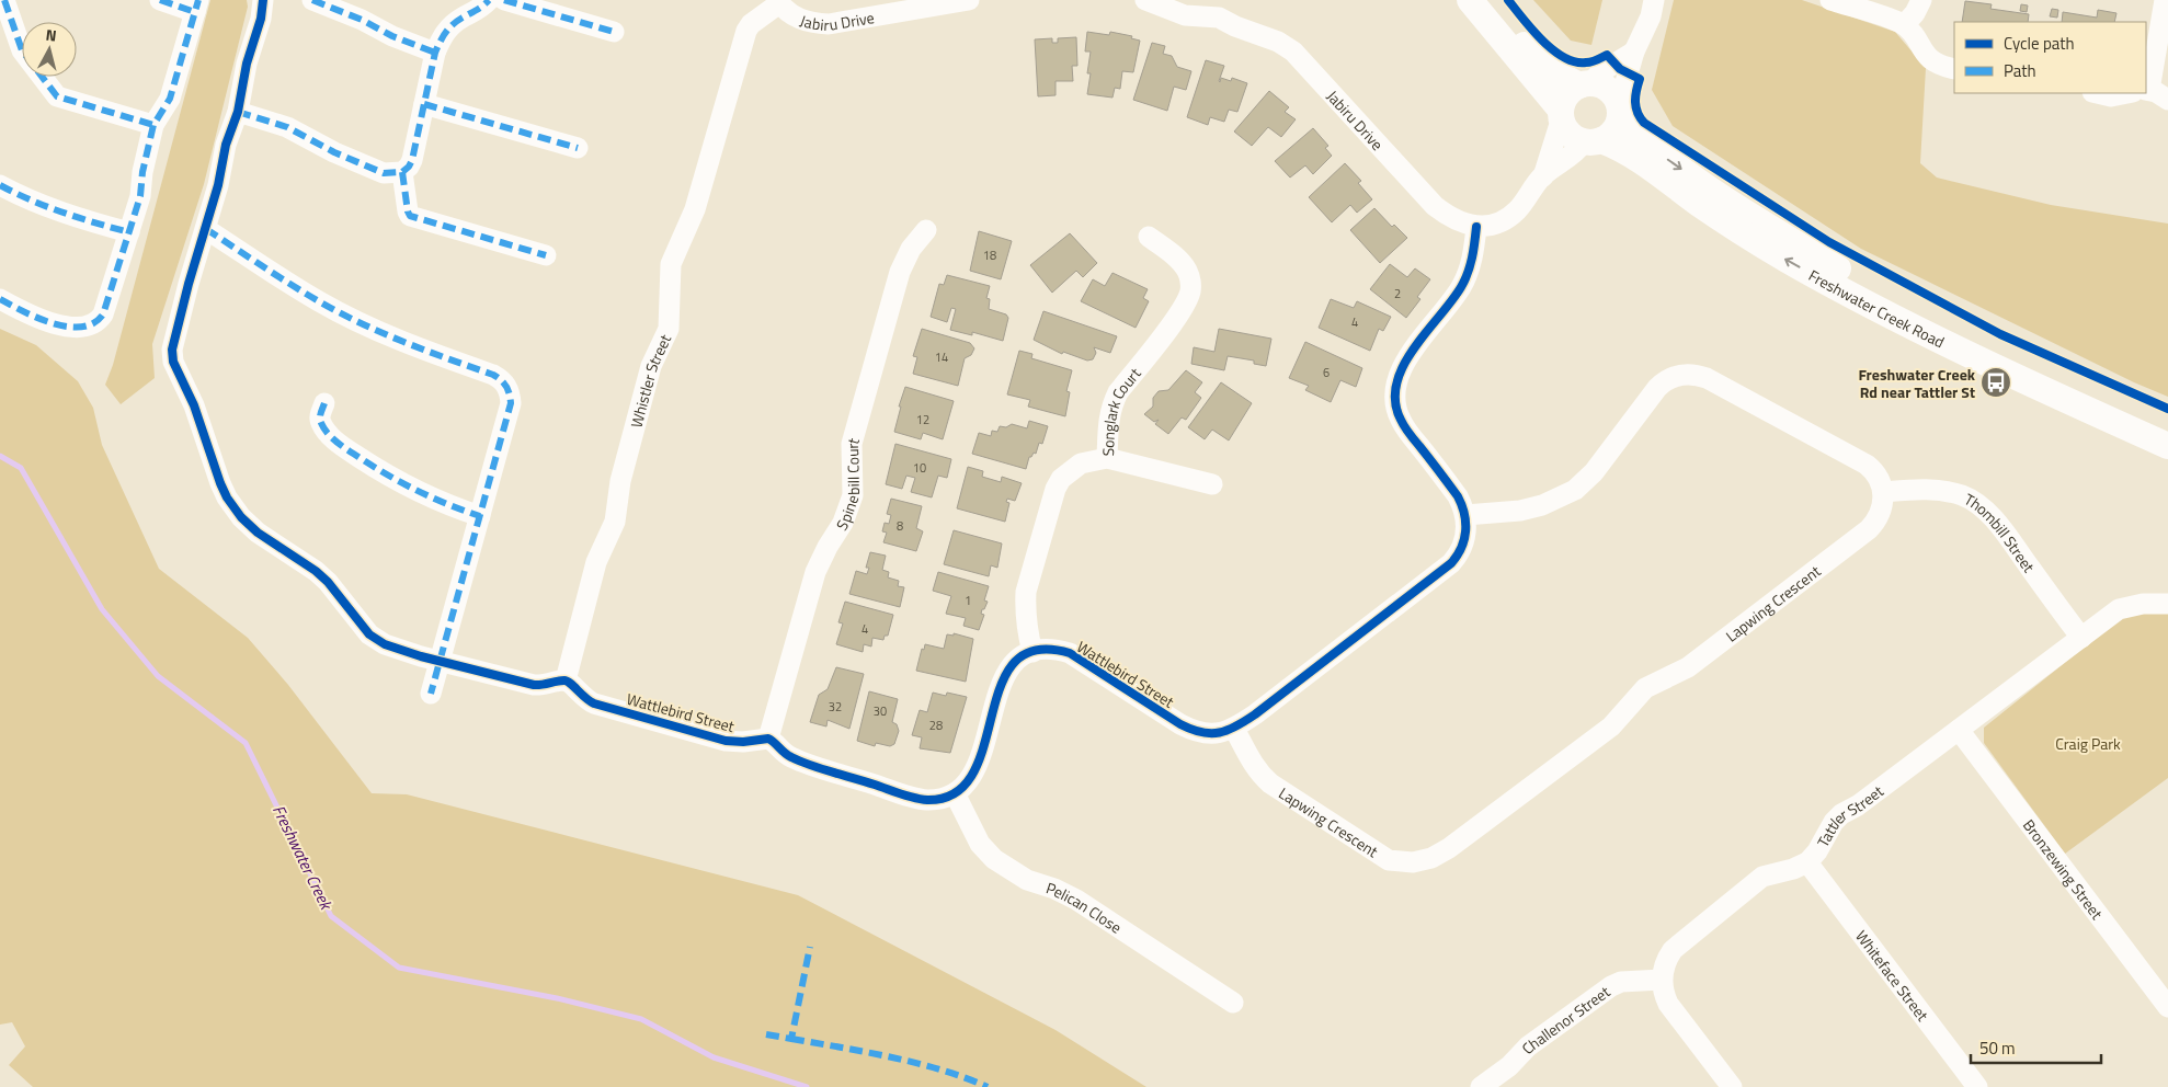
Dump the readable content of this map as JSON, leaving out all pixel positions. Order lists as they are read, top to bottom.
{
  "streets": {
    "main road": ["Freshwater Creek Road"],
    "street": [
      "Jabiru Drive",
      "Whistler Street",
      "Songlark Court",
      "Spinebill Court",
      "Thombill Street",
      "Lapwing Crescent",
      "Wattlebird Street",
      "Tattler Street",
      "Bronzewing Street",
      "Pelican Close",
      "Whiteface Street",
      "Challenor Street"
    ]
  },
  "crossings": [
    ["Jabiru Drive", "Whistler Street"],
    ["Jabiru Drive", "Wattlebird Street"],
    ["Whistler Street", "Wattlebird Street"],
    ["Songlark Court", "Wattlebird Street"],
    ["Spinebill Court", "Wattlebird Street"],
    ["Thombill Street", "Lapwing Crescent"],
    ["Thombill Street", "Tattler Street"],
    ["Lapwing Crescent", "Wattlebird Street"],
    ["Tattler Street", "Bronzewing Street"],
    ["Tattler Street", "Whiteface Street"],
    ["Tattler Street", "Challenor Street"]
  ],
  "water": ["Freshwater Creek"],
  "parks": ["Craig Park"],
  "places": {
    "bus stop": ["Freshwater Creek Rd near Tattler St"]
  },
  "house_numbers": [
    "18",
    "2",
    "4",
    "14",
    "6",
    "12",
    "10",
    "8",
    "1",
    "4",
    "32",
    "30",
    "28"
  ],
  "legend": ["Cycle path", "Path"],
  "scale_bar": "50 m",
  "north": "top"
}
